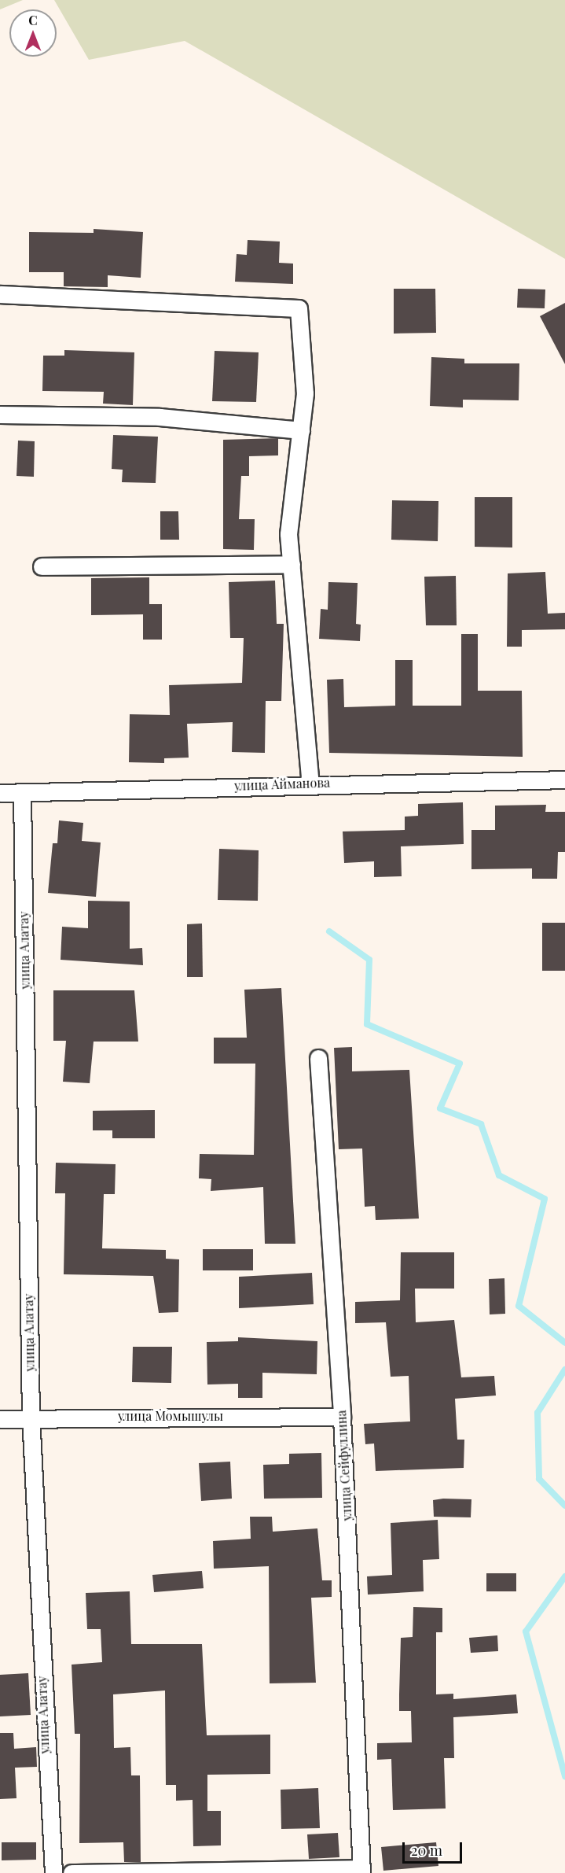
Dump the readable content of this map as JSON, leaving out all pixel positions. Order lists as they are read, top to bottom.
{
  "streets": {
    "street": [
      "улица Айманова",
      "улица Алатау",
      "улица Момышулы",
      "улица Сейфуллина"
    ]
  },
  "crossings": [
    ["улица Айманова", "улица Алатау"],
    ["улица Алатау", "улица Момышулы"],
    ["улица Момышулы", "улица Сейфуллина"]
  ],
  "scale_bar": "20 m",
  "north": "top"
}
